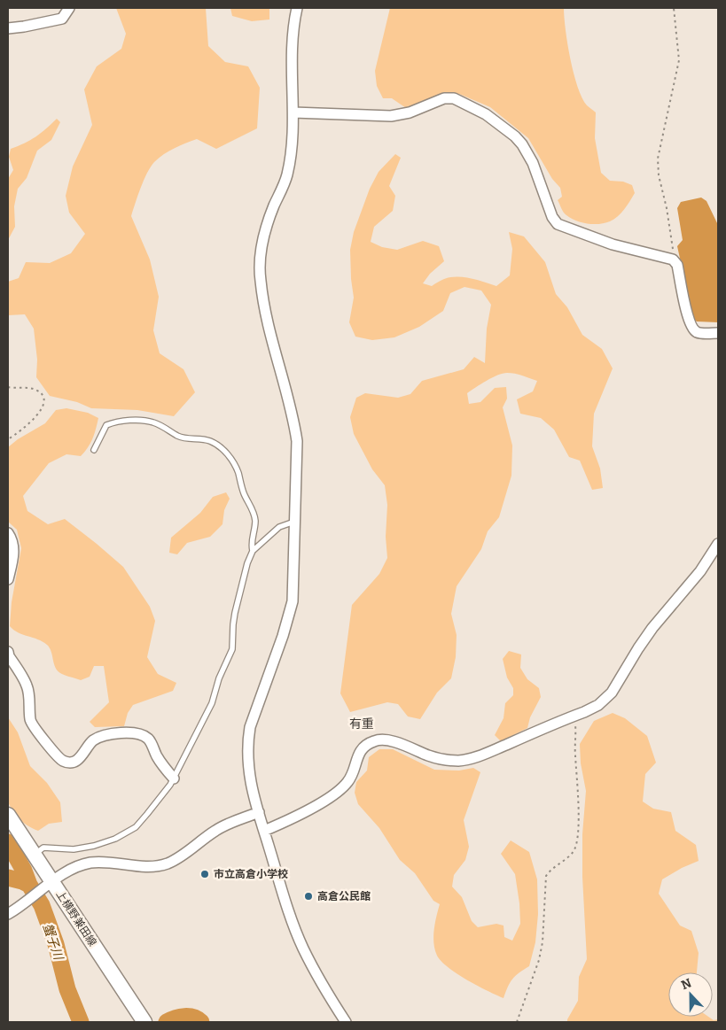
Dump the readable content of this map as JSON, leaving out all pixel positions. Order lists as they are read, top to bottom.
{
  "streets": {
    "main road": ["上横野兼田線"]
  },
  "districts": ["有重"],
  "water": ["蟹子川"],
  "places": ["市立高倉小学校", "高倉公民館"],
  "north": "top"
}
